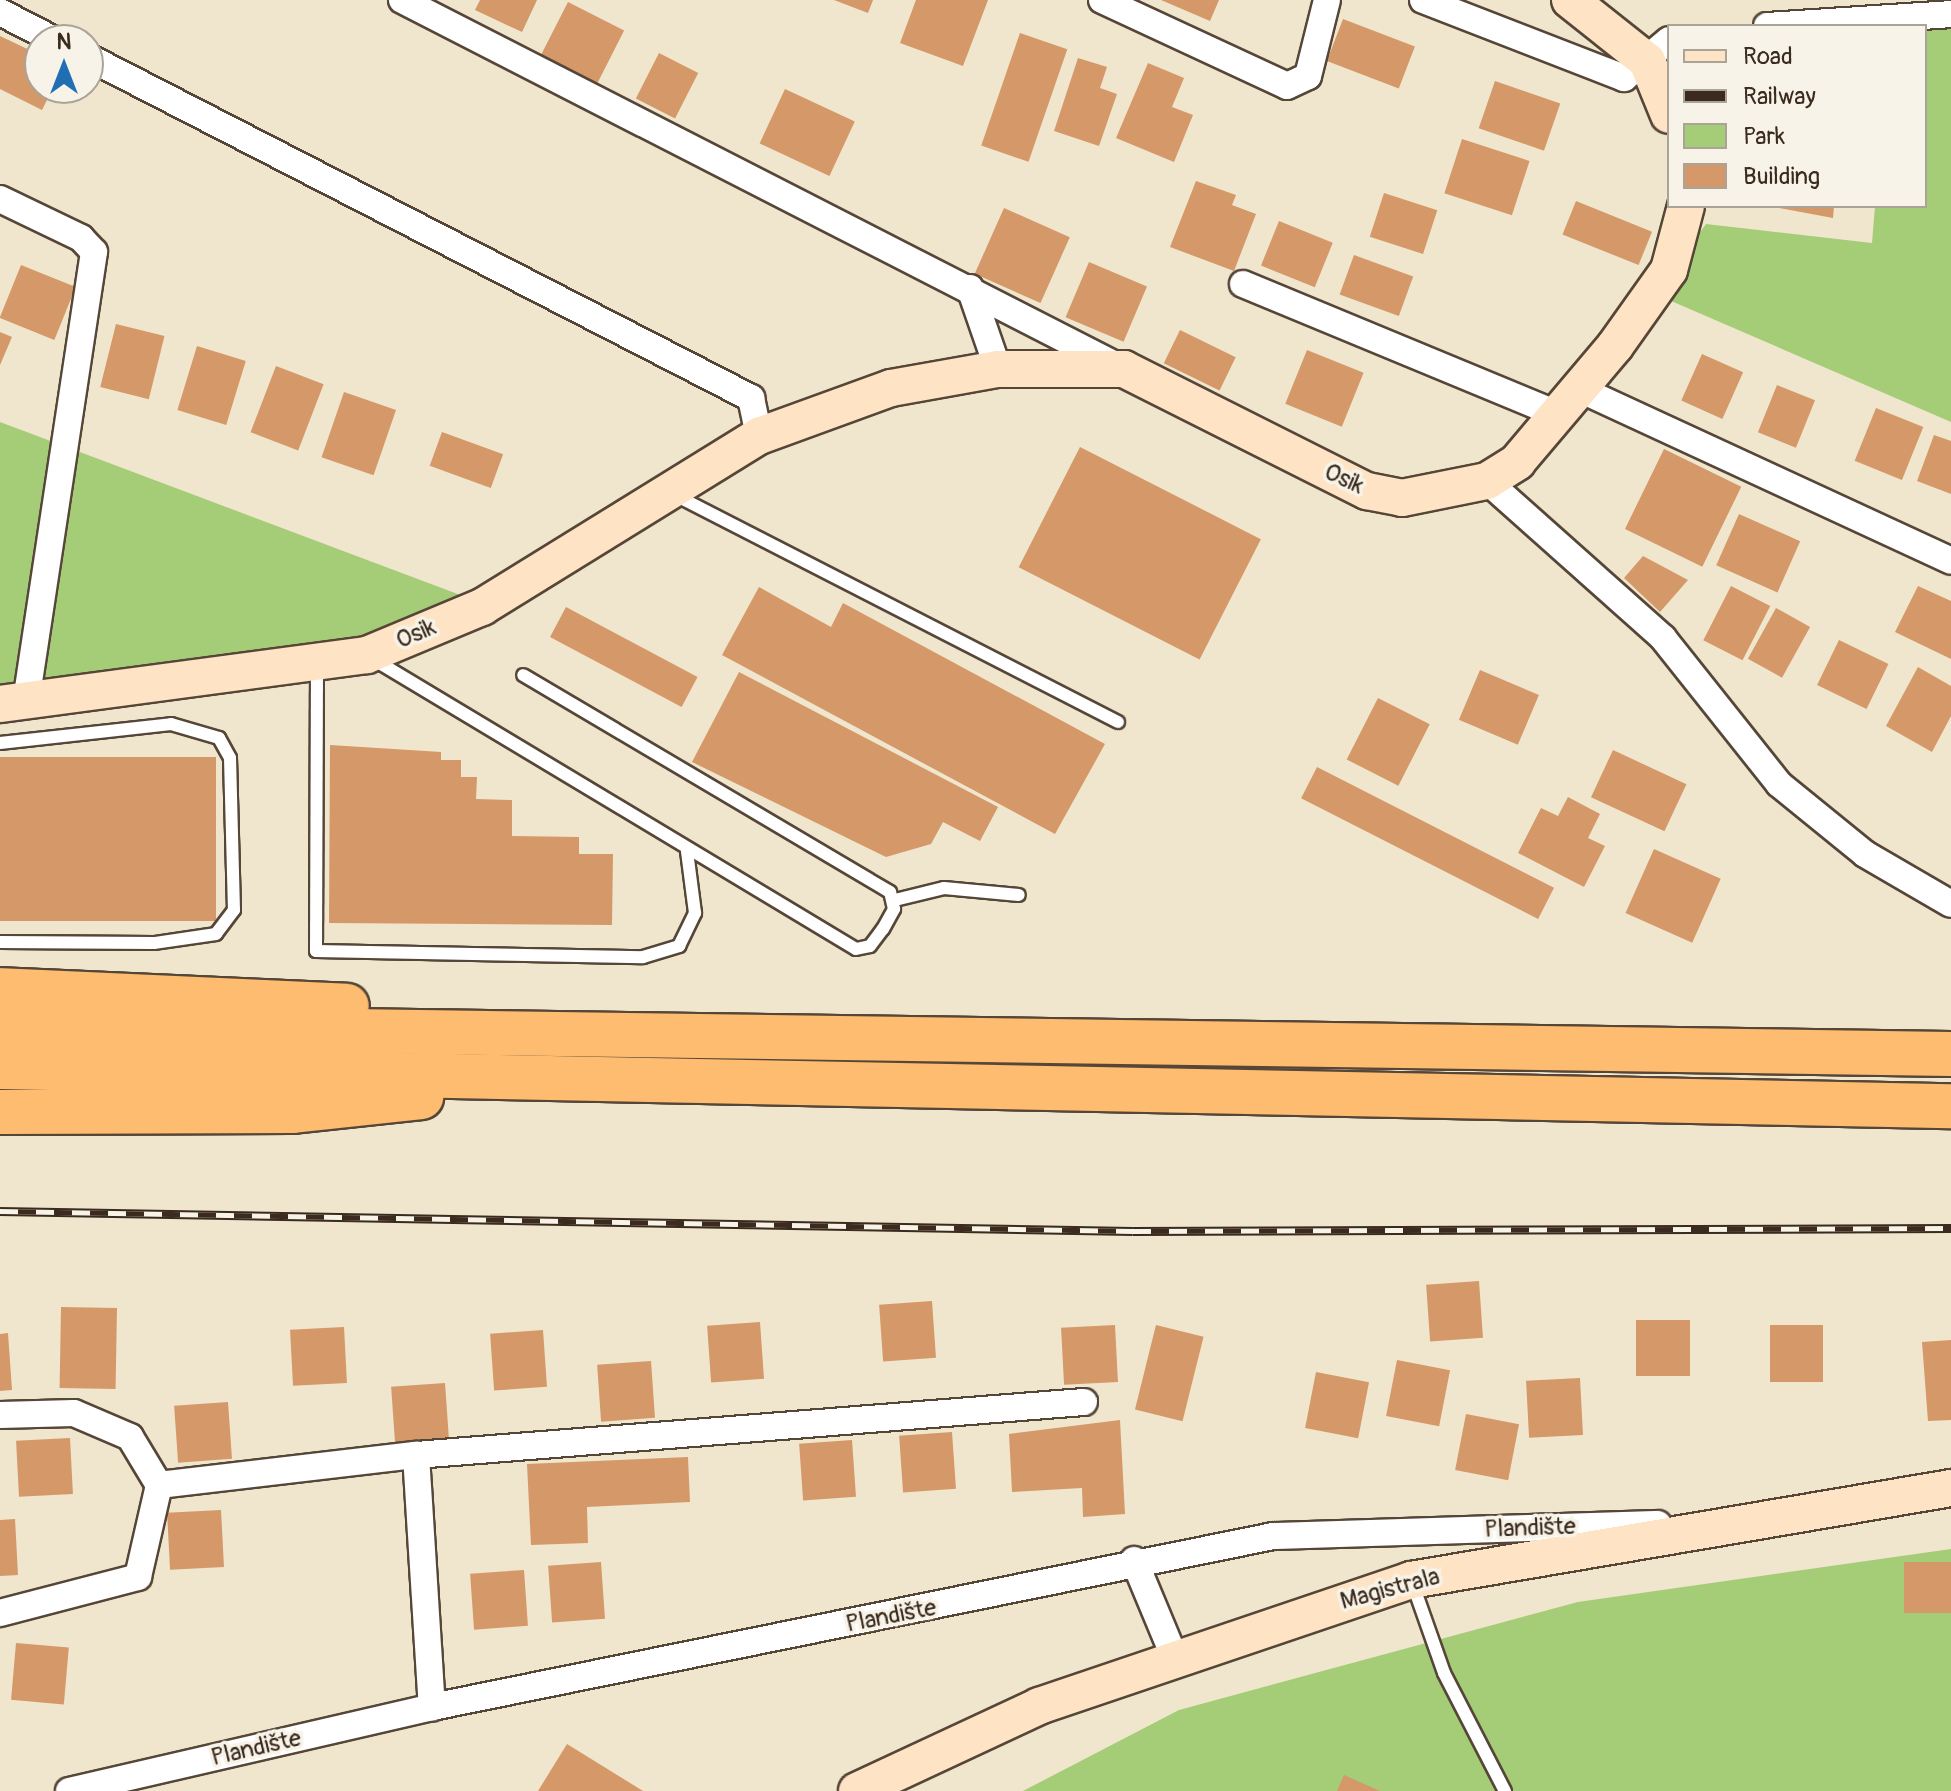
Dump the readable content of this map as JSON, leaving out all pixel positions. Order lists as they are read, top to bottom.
{
  "streets": {
    "main road": ["Osik", "Magistrala"],
    "street": ["Plandište"]
  },
  "crossings": [
    ["Plandište", "Magistrala"]
  ],
  "legend": [
    "Road",
    "Railway",
    "Park",
    "Building"
  ],
  "north": "top"
}
